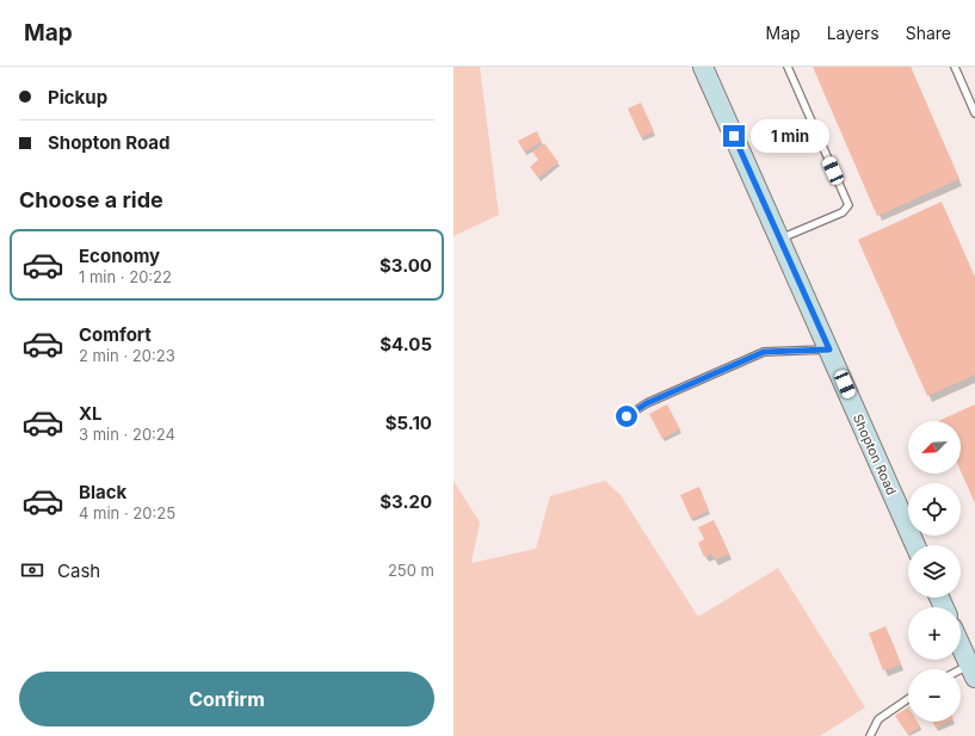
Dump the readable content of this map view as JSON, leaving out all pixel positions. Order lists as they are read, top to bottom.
{
  "streets": {
    "street": ["Shopton Road"]
  },
  "north": "bottom left",
  "page": {
    "header": "Map",
    "nav": ["Map", "Layers", "Share"],
    "banner": ["Pickup", "Shopton Road"],
    "bubble": "1 min",
    "heading": "Choose a ride",
    "list": [
      {
        "name": "Economy",
        "note": "1 min · 20:22",
        "value": "$3.00"
      },
      {
        "name": "Comfort",
        "note": "2 min · 20:23",
        "value": "$4.05"
      },
      {
        "name": "XL",
        "note": "3 min · 20:24",
        "value": "$5.10"
      },
      {
        "name": "Black",
        "note": "4 min · 20:25",
        "value": "$3.20"
      }
    ],
    "map_buttons": ["+", "−"],
    "pay": ["Cash", "250 m"],
    "buttons": "Confirm"
  }
}
